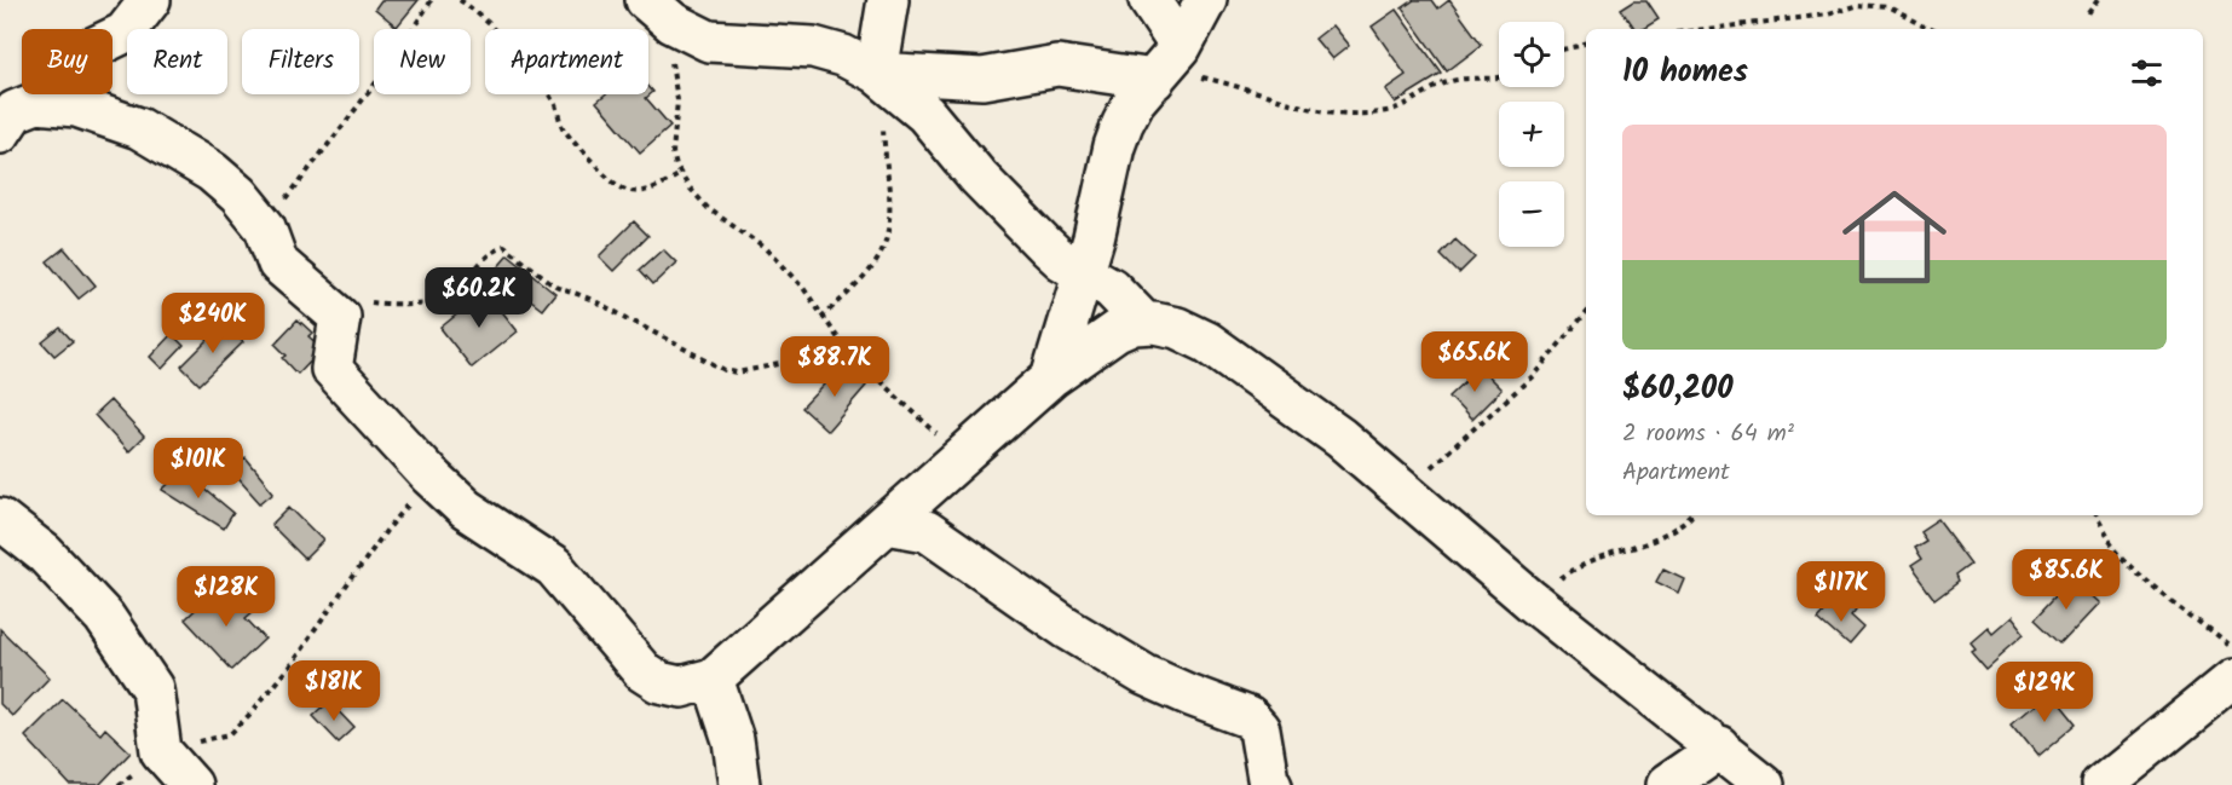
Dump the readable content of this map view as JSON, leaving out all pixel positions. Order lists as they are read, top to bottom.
{
  "page": {
    "map_buttons": ["+", "−"],
    "chip": [
      "Buy",
      "Rent",
      "Filters",
      "New",
      "Apartment"
    ],
    "heading": "10 homes",
    "list": [
      {
        "name": "$60,200",
        "note": "2 rooms · 64 m² · Apartment"
      }
    ],
    "price": [
      "$60.2K",
      "$240K",
      "$65.6K",
      "$88.7K",
      "$101K",
      "$85.6K",
      "$117K",
      "$128K",
      "$181K",
      "$129K"
    ]
  }
}
